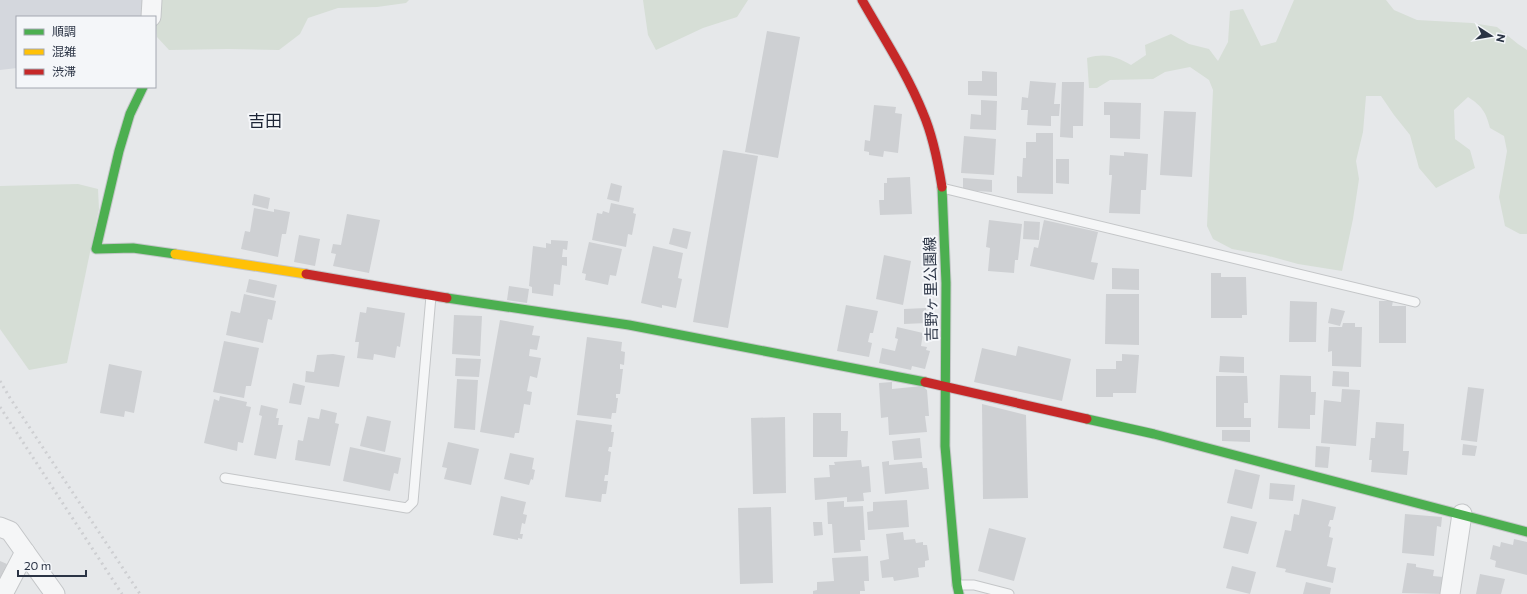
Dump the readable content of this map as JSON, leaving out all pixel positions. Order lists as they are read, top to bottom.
{
  "streets": {
    "street": ["吉野ヶ里公園線"]
  },
  "districts": ["吉田"],
  "legend": ["順調", "混雑", "渋滞"],
  "scale_bar": "20 m",
  "north": "right"
}
